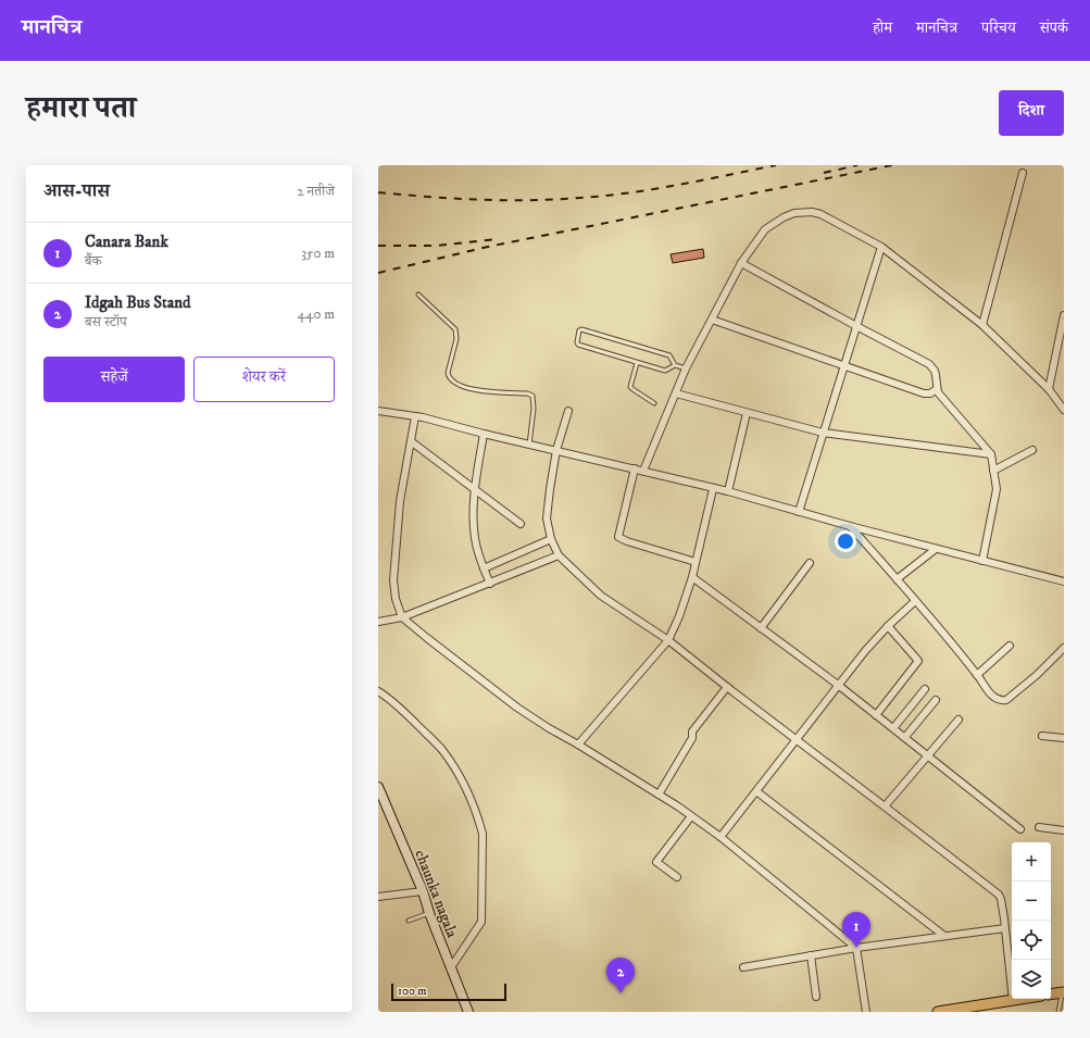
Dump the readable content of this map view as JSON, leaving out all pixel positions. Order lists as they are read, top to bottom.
{
  "streets": {
    "main road": ["chaunka nagala"]
  },
  "scale_bar": "100 m",
  "page": {
    "header": "मानचित्र",
    "nav": [
      "होम",
      "मानचित्र",
      "परिचय",
      "संपर्क"
    ],
    "title": "हमारा पता",
    "buttons": [
      "दिशा",
      ["सहेजें", "शेयर करें"]
    ],
    "heading": ["आस-पास", "2 नतीजे"],
    "list": [
      {
        "mark": "1",
        "name": "Canara Bank",
        "note": "बैंक",
        "value": "350 m"
      },
      {
        "mark": "2",
        "name": "Idgah Bus Stand",
        "note": "बस स्टॉप",
        "value": "440 m"
      }
    ],
    "map_buttons": ["+", "−"],
    "pins": ["1", "2"],
    "scale": "100 m"
  }
}
